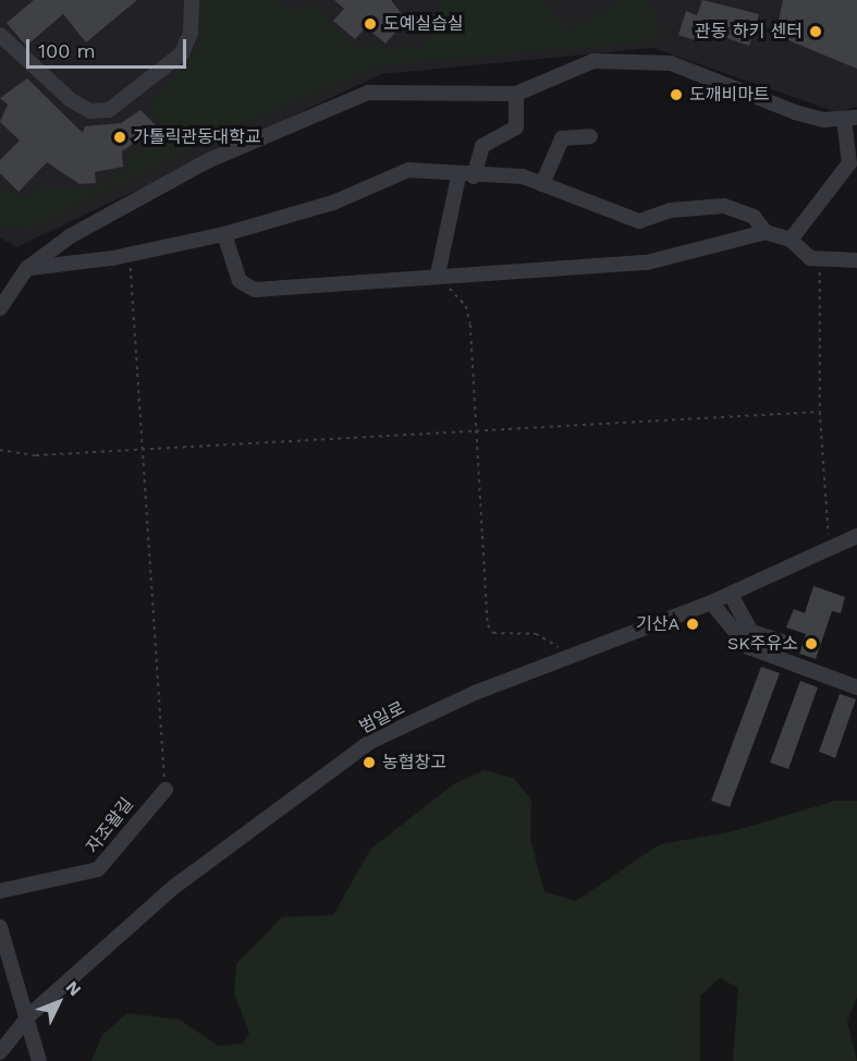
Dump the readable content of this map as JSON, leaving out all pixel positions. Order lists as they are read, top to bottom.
{
  "streets": {
    "street": ["범일로", "자조왈길"]
  },
  "places": [
    "도예실습실",
    "관동 하키 센터",
    "도깨비마트",
    "가톨릭관동대학교",
    "기산A",
    "SK주유소",
    "농협창고"
  ],
  "scale_bar": "100 m",
  "north": "top right"
}
